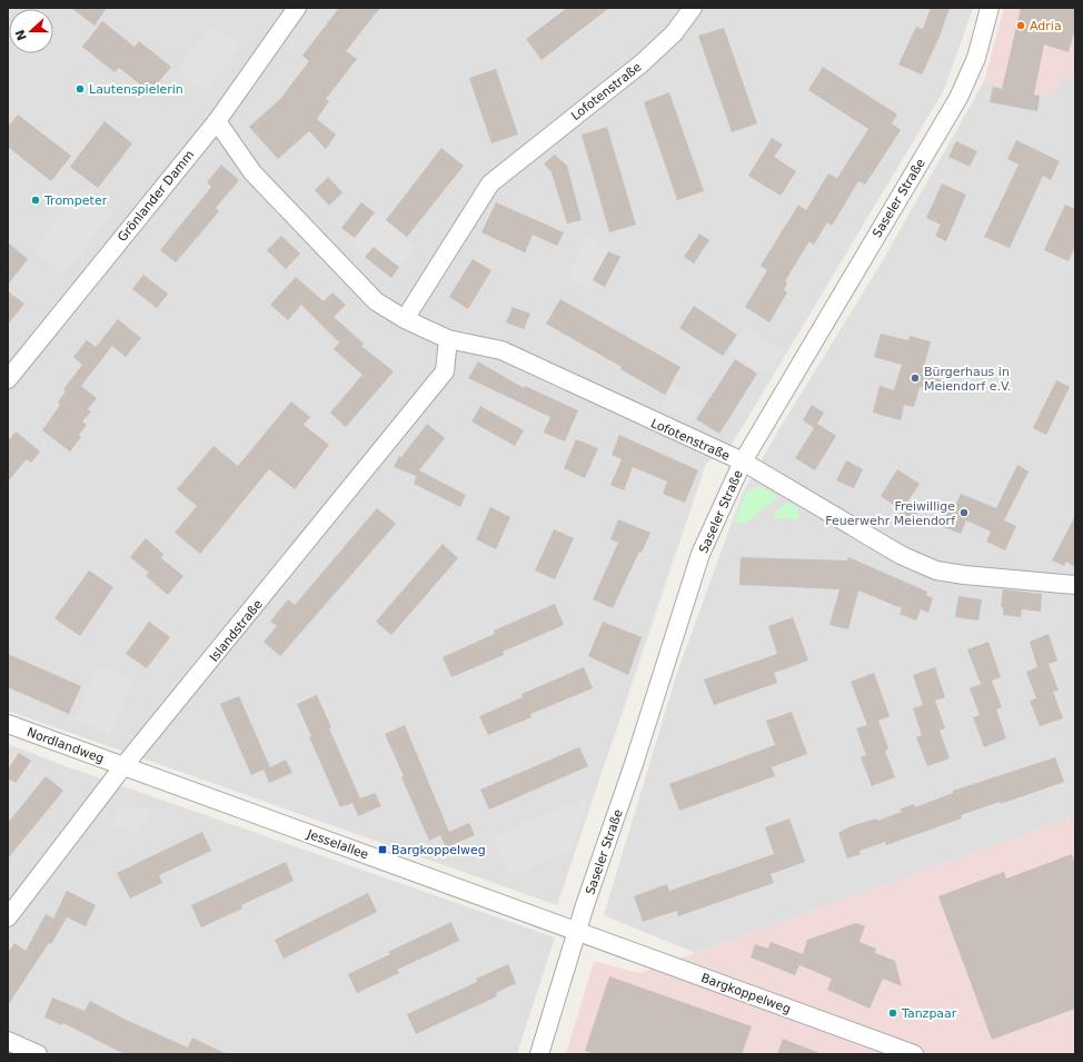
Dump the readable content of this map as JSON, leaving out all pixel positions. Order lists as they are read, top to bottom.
{
  "streets": {
    "street": [
      "Lofotenstraße",
      "Grönlander Damm",
      "Saseler Straße",
      "Islandstraße",
      "Nordlandweg",
      "Jesselallee",
      "Bargkoppelweg"
    ]
  },
  "crossings": [
    ["Lofotenstraße", "Grönlander Damm"],
    ["Lofotenstraße", "Saseler Straße"],
    ["Lofotenstraße", "Islandstraße"],
    ["Saseler Straße", "Jesselallee"],
    ["Saseler Straße", "Bargkoppelweg"],
    ["Islandstraße", "Nordlandweg"],
    ["Islandstraße", "Jesselallee"],
    ["Nordlandweg", "Jesselallee"],
    ["Jesselallee", "Bargkoppelweg"]
  ],
  "places": {
    "other": [
      "Adria",
      "Lautenspielerin",
      "Trompeter",
      "Bürgerhaus in Meiendorf e.V.",
      "Freiwillige Feuerwehr Meiendorf",
      "Tanzpaar"
    ],
    "transit": ["Bargkoppelweg"]
  },
  "north": "left"
}
